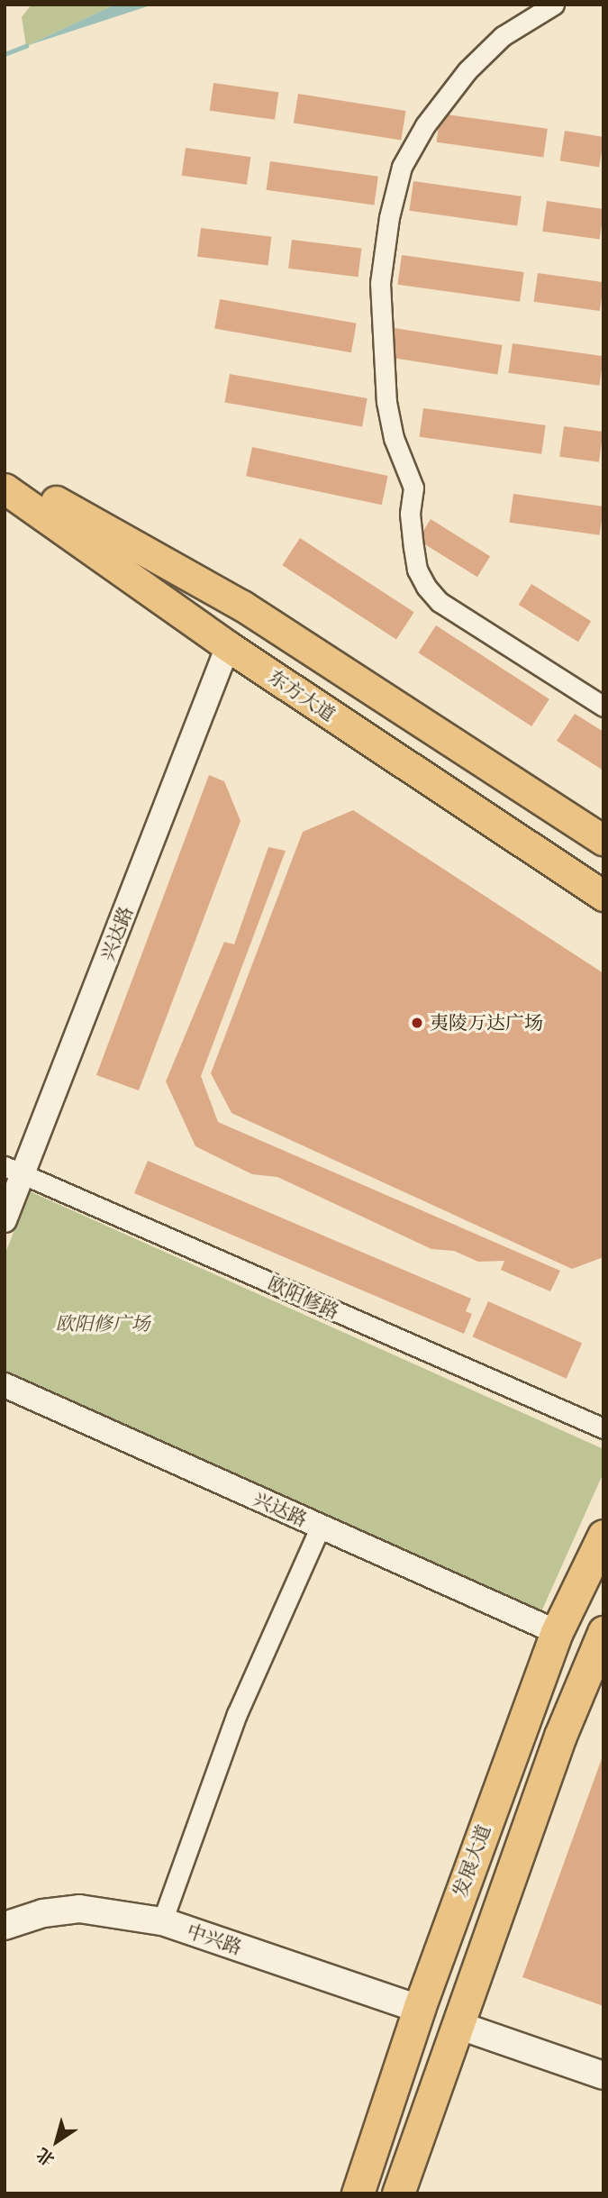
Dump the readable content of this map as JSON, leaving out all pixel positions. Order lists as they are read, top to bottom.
{
  "streets": {
    "highway": ["发展大道"],
    "main road": ["东方大道", "中兴路"],
    "street": ["兴达路", "欧阳修路"]
  },
  "crossings": [
    ["东方大道", "兴达路"],
    ["兴达路", "欧阳修路"],
    ["兴达路", "发展大道"],
    ["发展大道", "中兴路"]
  ],
  "parks": ["欧阳修广场"],
  "places": ["夷陵万达广场"],
  "north": "bottom left"
}
